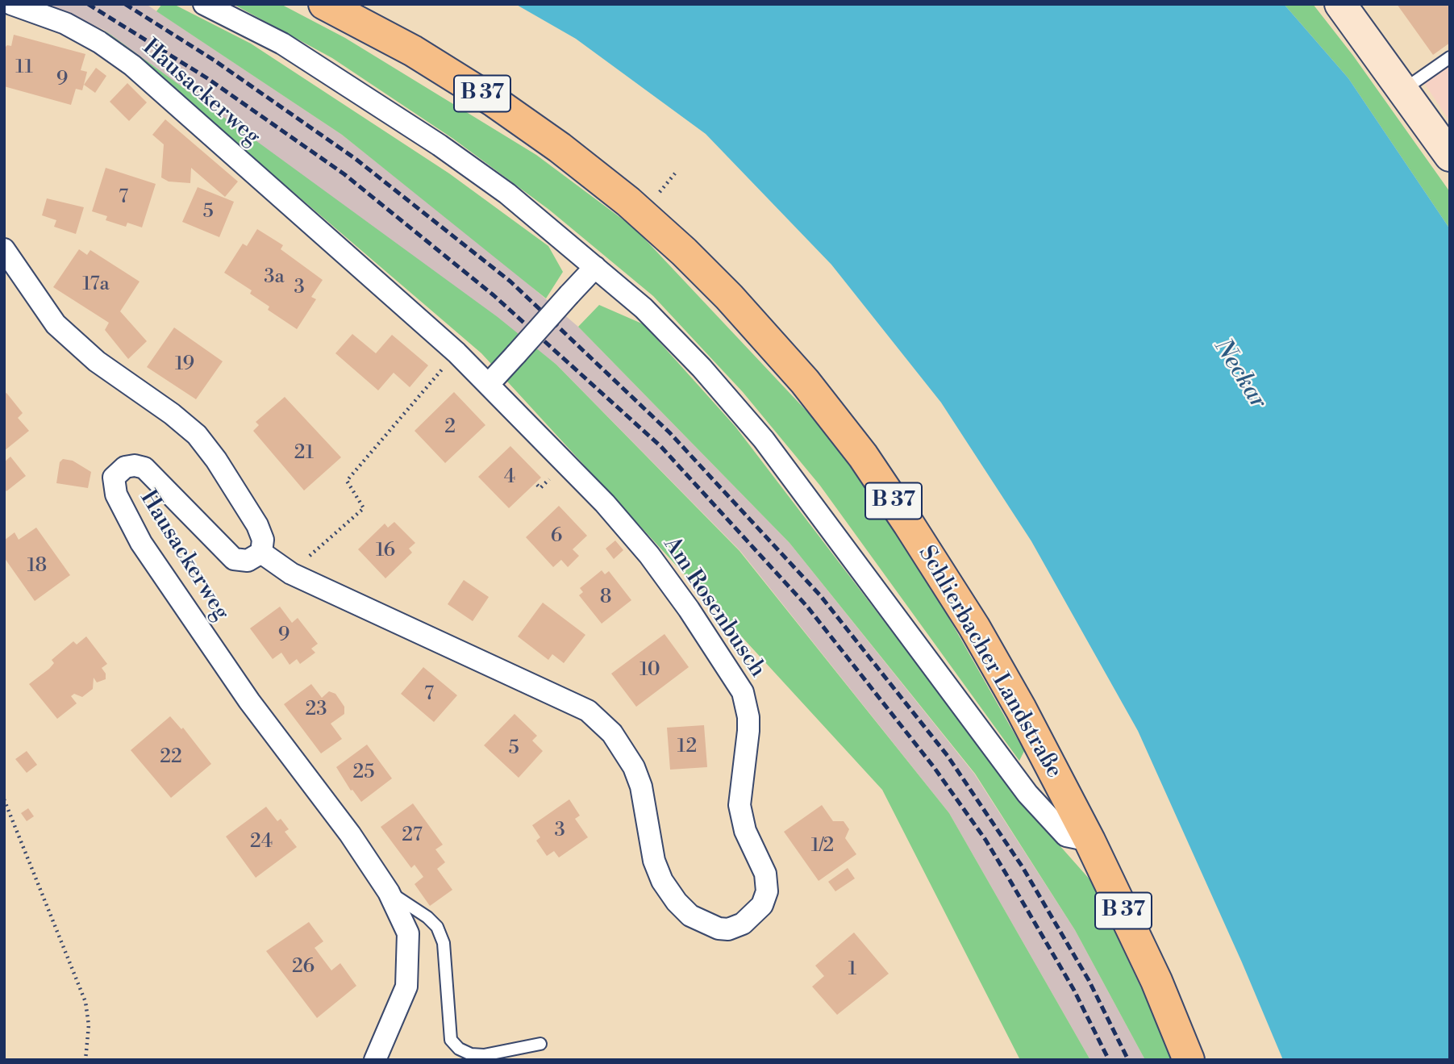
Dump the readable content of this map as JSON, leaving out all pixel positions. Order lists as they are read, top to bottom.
{
  "streets": {
    "main road": ["B 37", "Schlierbacher Landstraße"],
    "street": ["Hausackerweg", "Am Rosenbusch"]
  },
  "crossings": [
    ["Hausackerweg", "Am Rosenbusch"]
  ],
  "water": ["Neckar"],
  "house_numbers": [
    "11",
    "9",
    "7",
    "5",
    "3a",
    "17a",
    "3",
    "19",
    "2",
    "21",
    "4",
    "6",
    "16",
    "18",
    "8",
    "9",
    "10",
    "7",
    "23",
    "12",
    "5",
    "22",
    "25",
    "3",
    "27",
    "24",
    "1/2",
    "26",
    "1"
  ]
}
